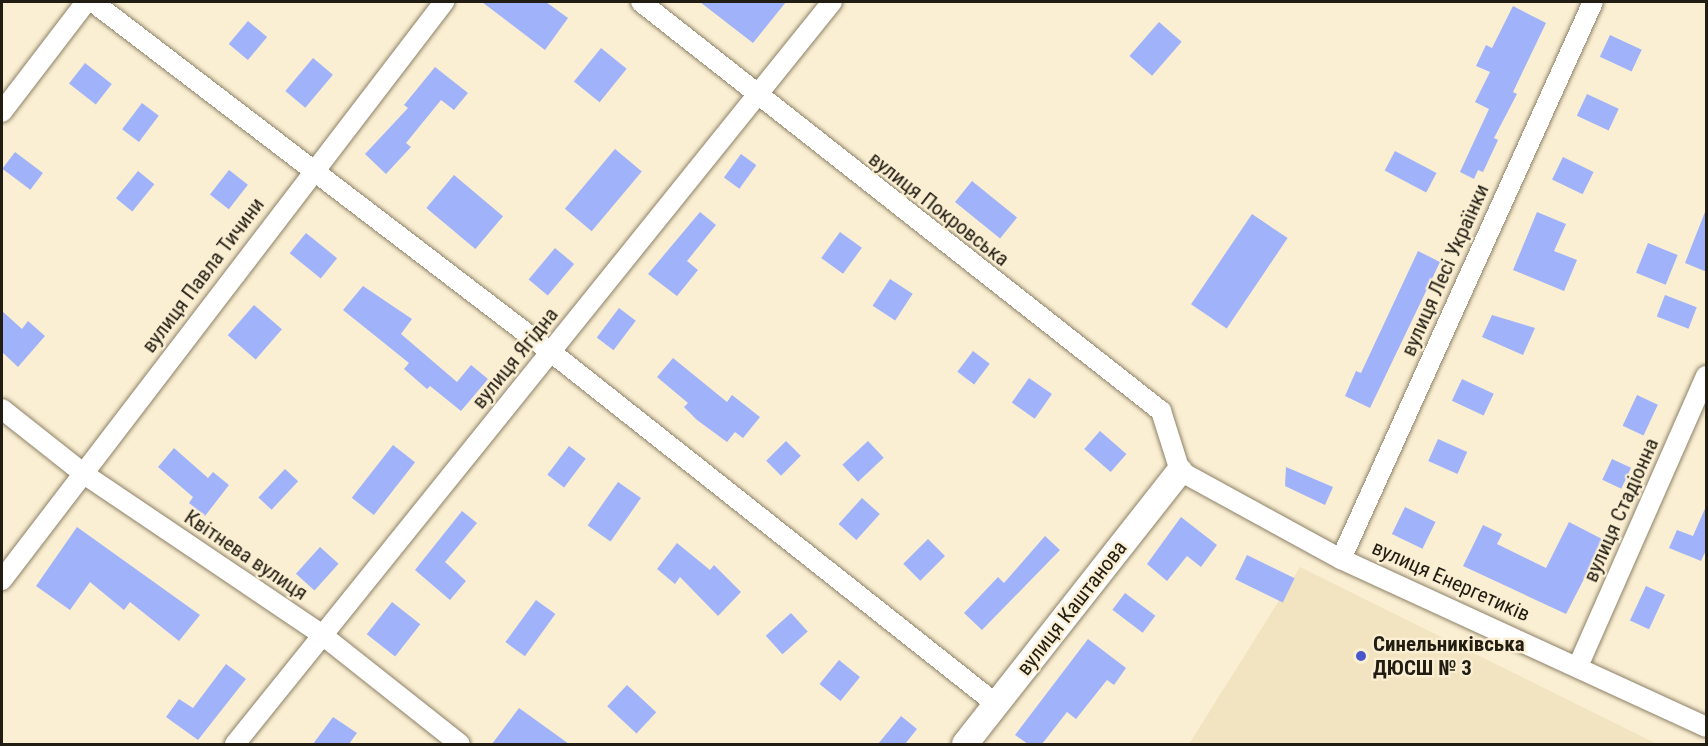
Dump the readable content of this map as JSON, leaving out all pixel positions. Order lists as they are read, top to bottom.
{
  "streets": {
    "street": [
      "вулиця Покровська",
      "вулиця Лесі Українки",
      "вулиця Павла Тичини",
      "вулиця Ягідна",
      "вулиця Стадіонна",
      "Квітнева вулиця",
      "вулиця Енергетиків",
      "вулиця Каштанова"
    ]
  },
  "crossings": [
    ["вулиця Покровська", "вулиця Ягідна"],
    ["вулиця Покровська", "вулиця Енергетиків"],
    ["вулиця Покровська", "вулиця Каштанова"],
    ["вулиця Лесі Українки", "вулиця Енергетиків"],
    ["вулиця Павла Тичини", "Квітнева вулиця"],
    ["вулиця Ягідна", "Квітнева вулиця"],
    ["вулиця Стадіонна", "вулиця Енергетиків"],
    ["вулиця Енергетиків", "вулиця Каштанова"]
  ],
  "places": ["Синельниківська ДЮСШ № 3"]
}
